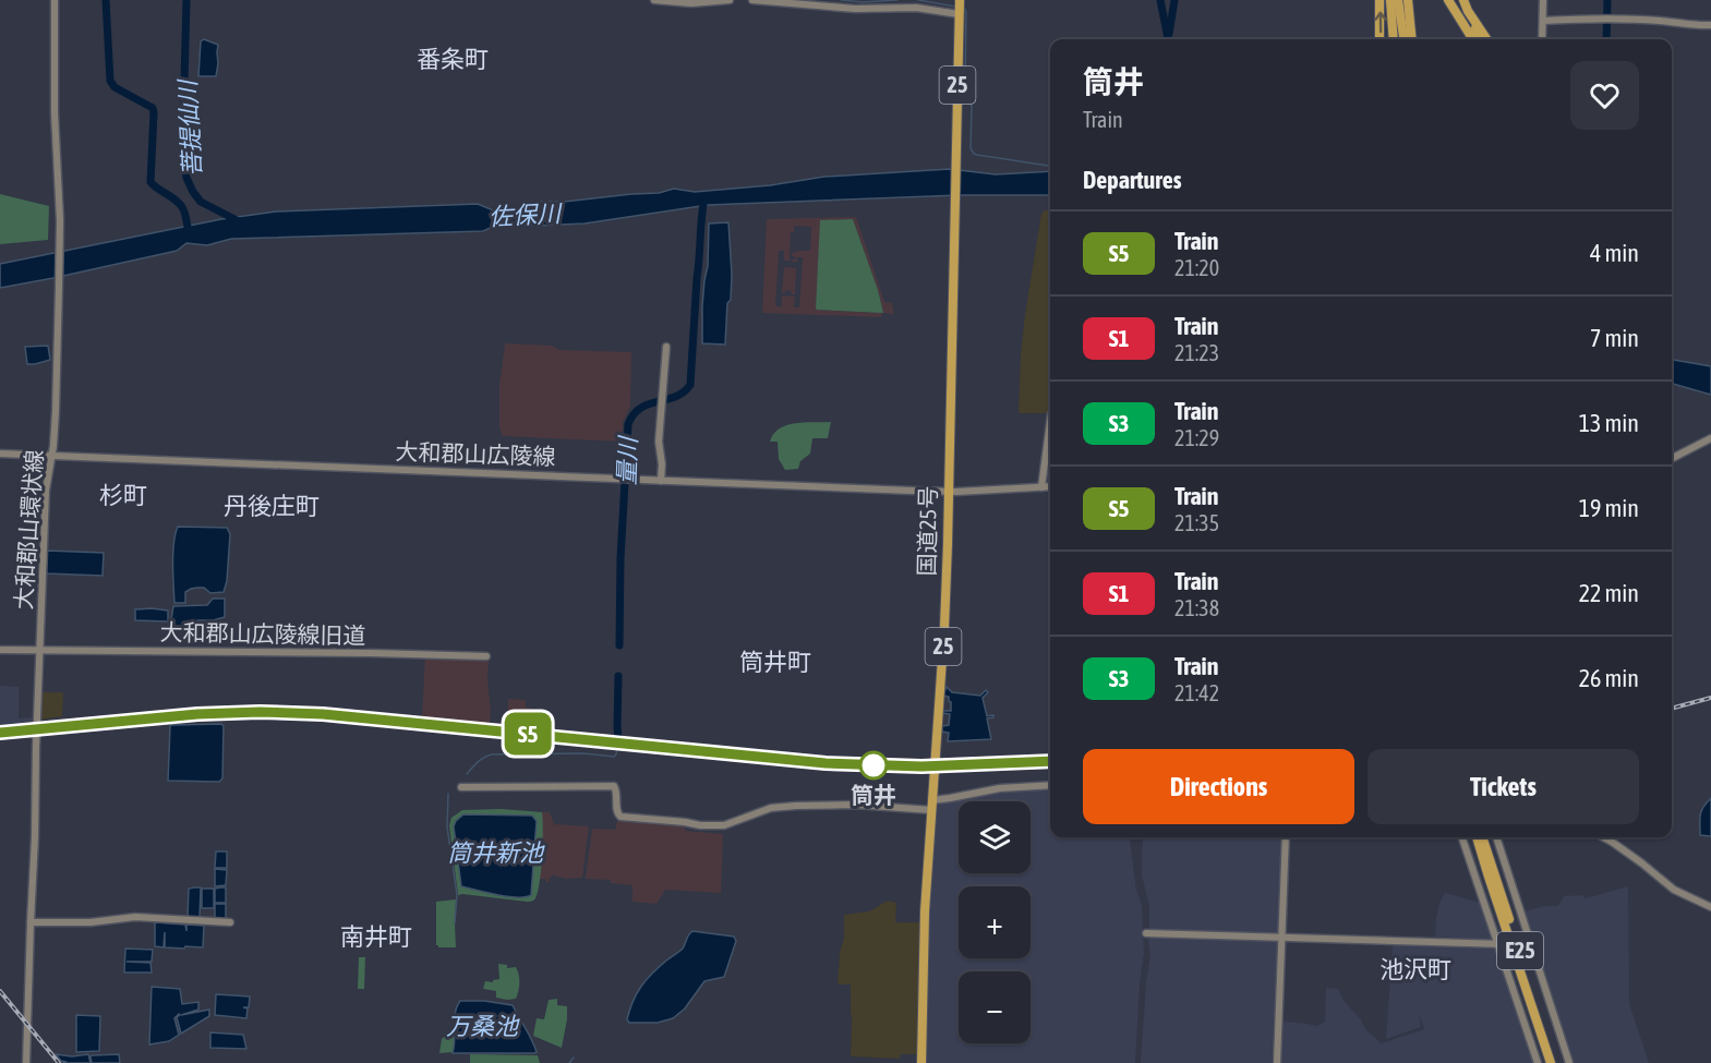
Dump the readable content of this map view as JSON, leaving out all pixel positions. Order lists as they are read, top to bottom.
{
  "streets": {
    "highway": ["25", "国道25号", "E25"],
    "street": ["大和郡山広陵線", "大和郡山環状線", "大和郡山広陵線旧道"]
  },
  "crossings": [
    ["大和郡山広陵線", "大和郡山環状線"],
    ["大和郡山広陵線", "国道25号"],
    ["大和郡山環状線", "大和郡山広陵線旧道"]
  ],
  "districts": [
    "番条町",
    "杉町",
    "丹後庄町",
    "筒井町",
    "南井町",
    "池沢町"
  ],
  "water": [
    "菩提仙川",
    "佐保川",
    "量川",
    "筒井新池",
    "万桑池"
  ],
  "places": ["筒井"],
  "page": {
    "on_map": "S5",
    "heading": [
      ["筒井", "Train"],
      "Departures"
    ],
    "list": [
      {
        "mark": "S5",
        "name": "Train",
        "note": "21:20",
        "value": "4 min"
      },
      {
        "mark": "S1",
        "name": "Train",
        "note": "21:23",
        "value": "7 min"
      },
      {
        "mark": "S3",
        "name": "Train",
        "note": "21:29",
        "value": "13 min"
      },
      {
        "mark": "S5",
        "name": "Train",
        "note": "21:35",
        "value": "19 min"
      },
      {
        "mark": "S1",
        "name": "Train",
        "note": "21:38",
        "value": "22 min"
      },
      {
        "mark": "S3",
        "name": "Train",
        "note": "21:42",
        "value": "26 min"
      }
    ],
    "buttons": ["Directions", "Tickets"],
    "map_buttons": ["+", "−"]
  }
}
